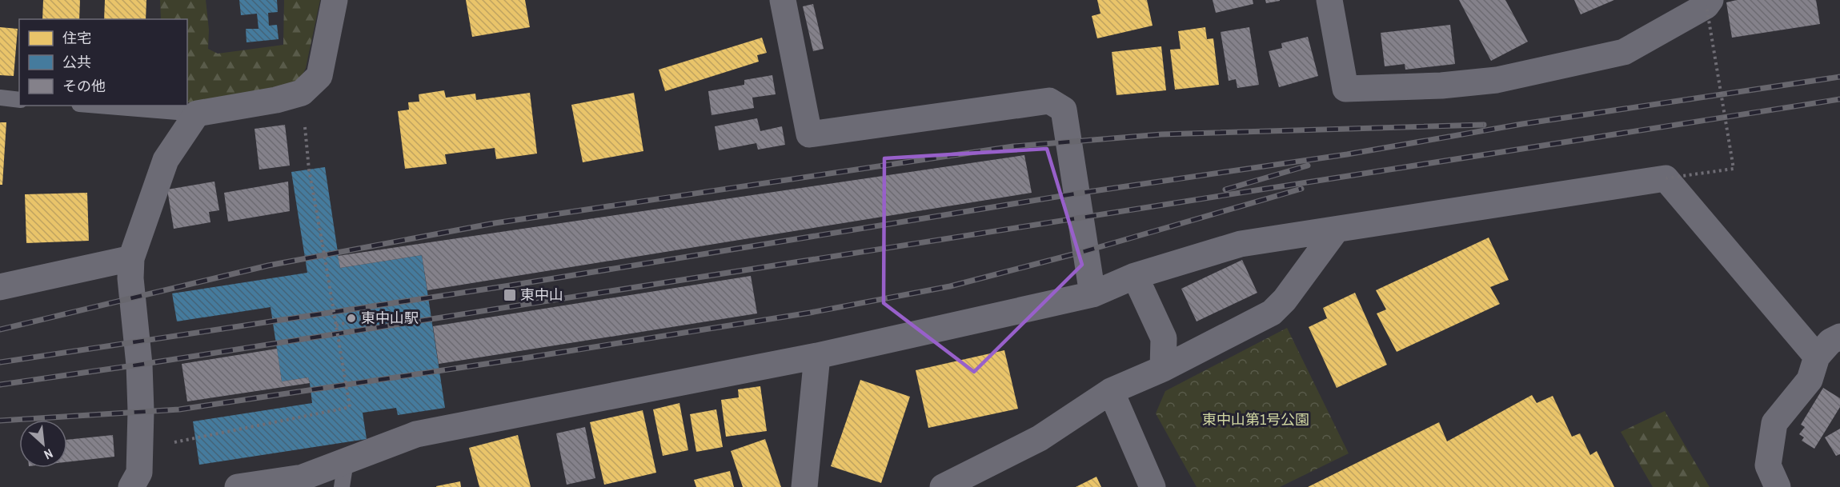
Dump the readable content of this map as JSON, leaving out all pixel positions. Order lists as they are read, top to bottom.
{
  "parks": ["東中山第1号公園"],
  "places": {
    "transit": ["東中山"],
    "other": ["東中山駅"]
  },
  "legend": ["住宅", "公共", "その他"],
  "north": "bottom right"
}
